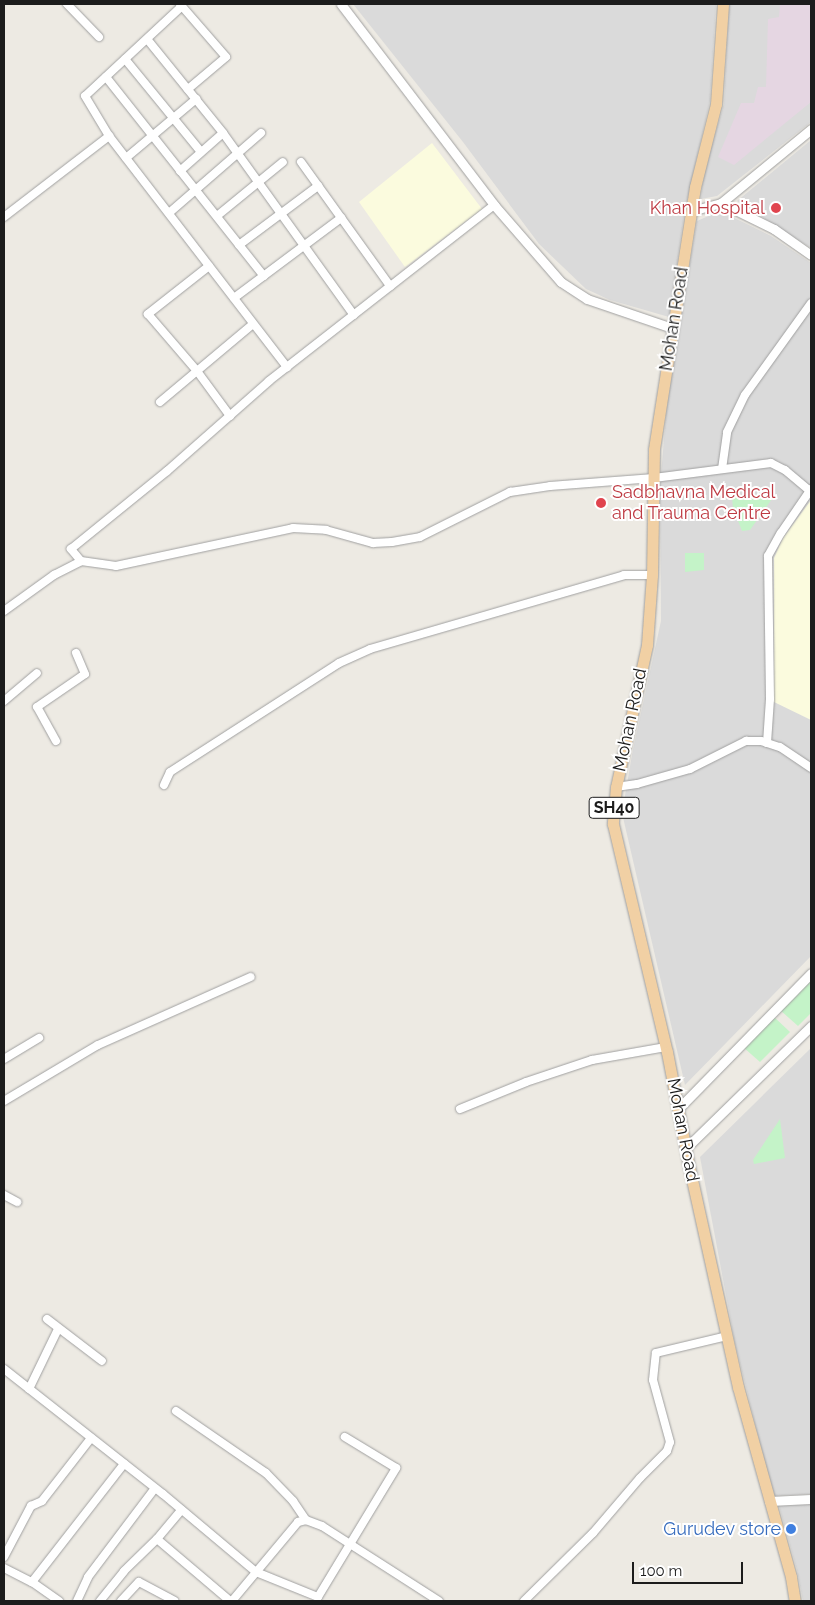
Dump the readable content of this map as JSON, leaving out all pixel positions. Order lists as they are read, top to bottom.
{
  "streets": {
    "main road": ["Mohan Road", "SH40"]
  },
  "places": ["Khan Hospital", "Sadbhavna Medical and Trauma Centre", "Gurudev store"],
  "scale_bar": "100 m"
}
